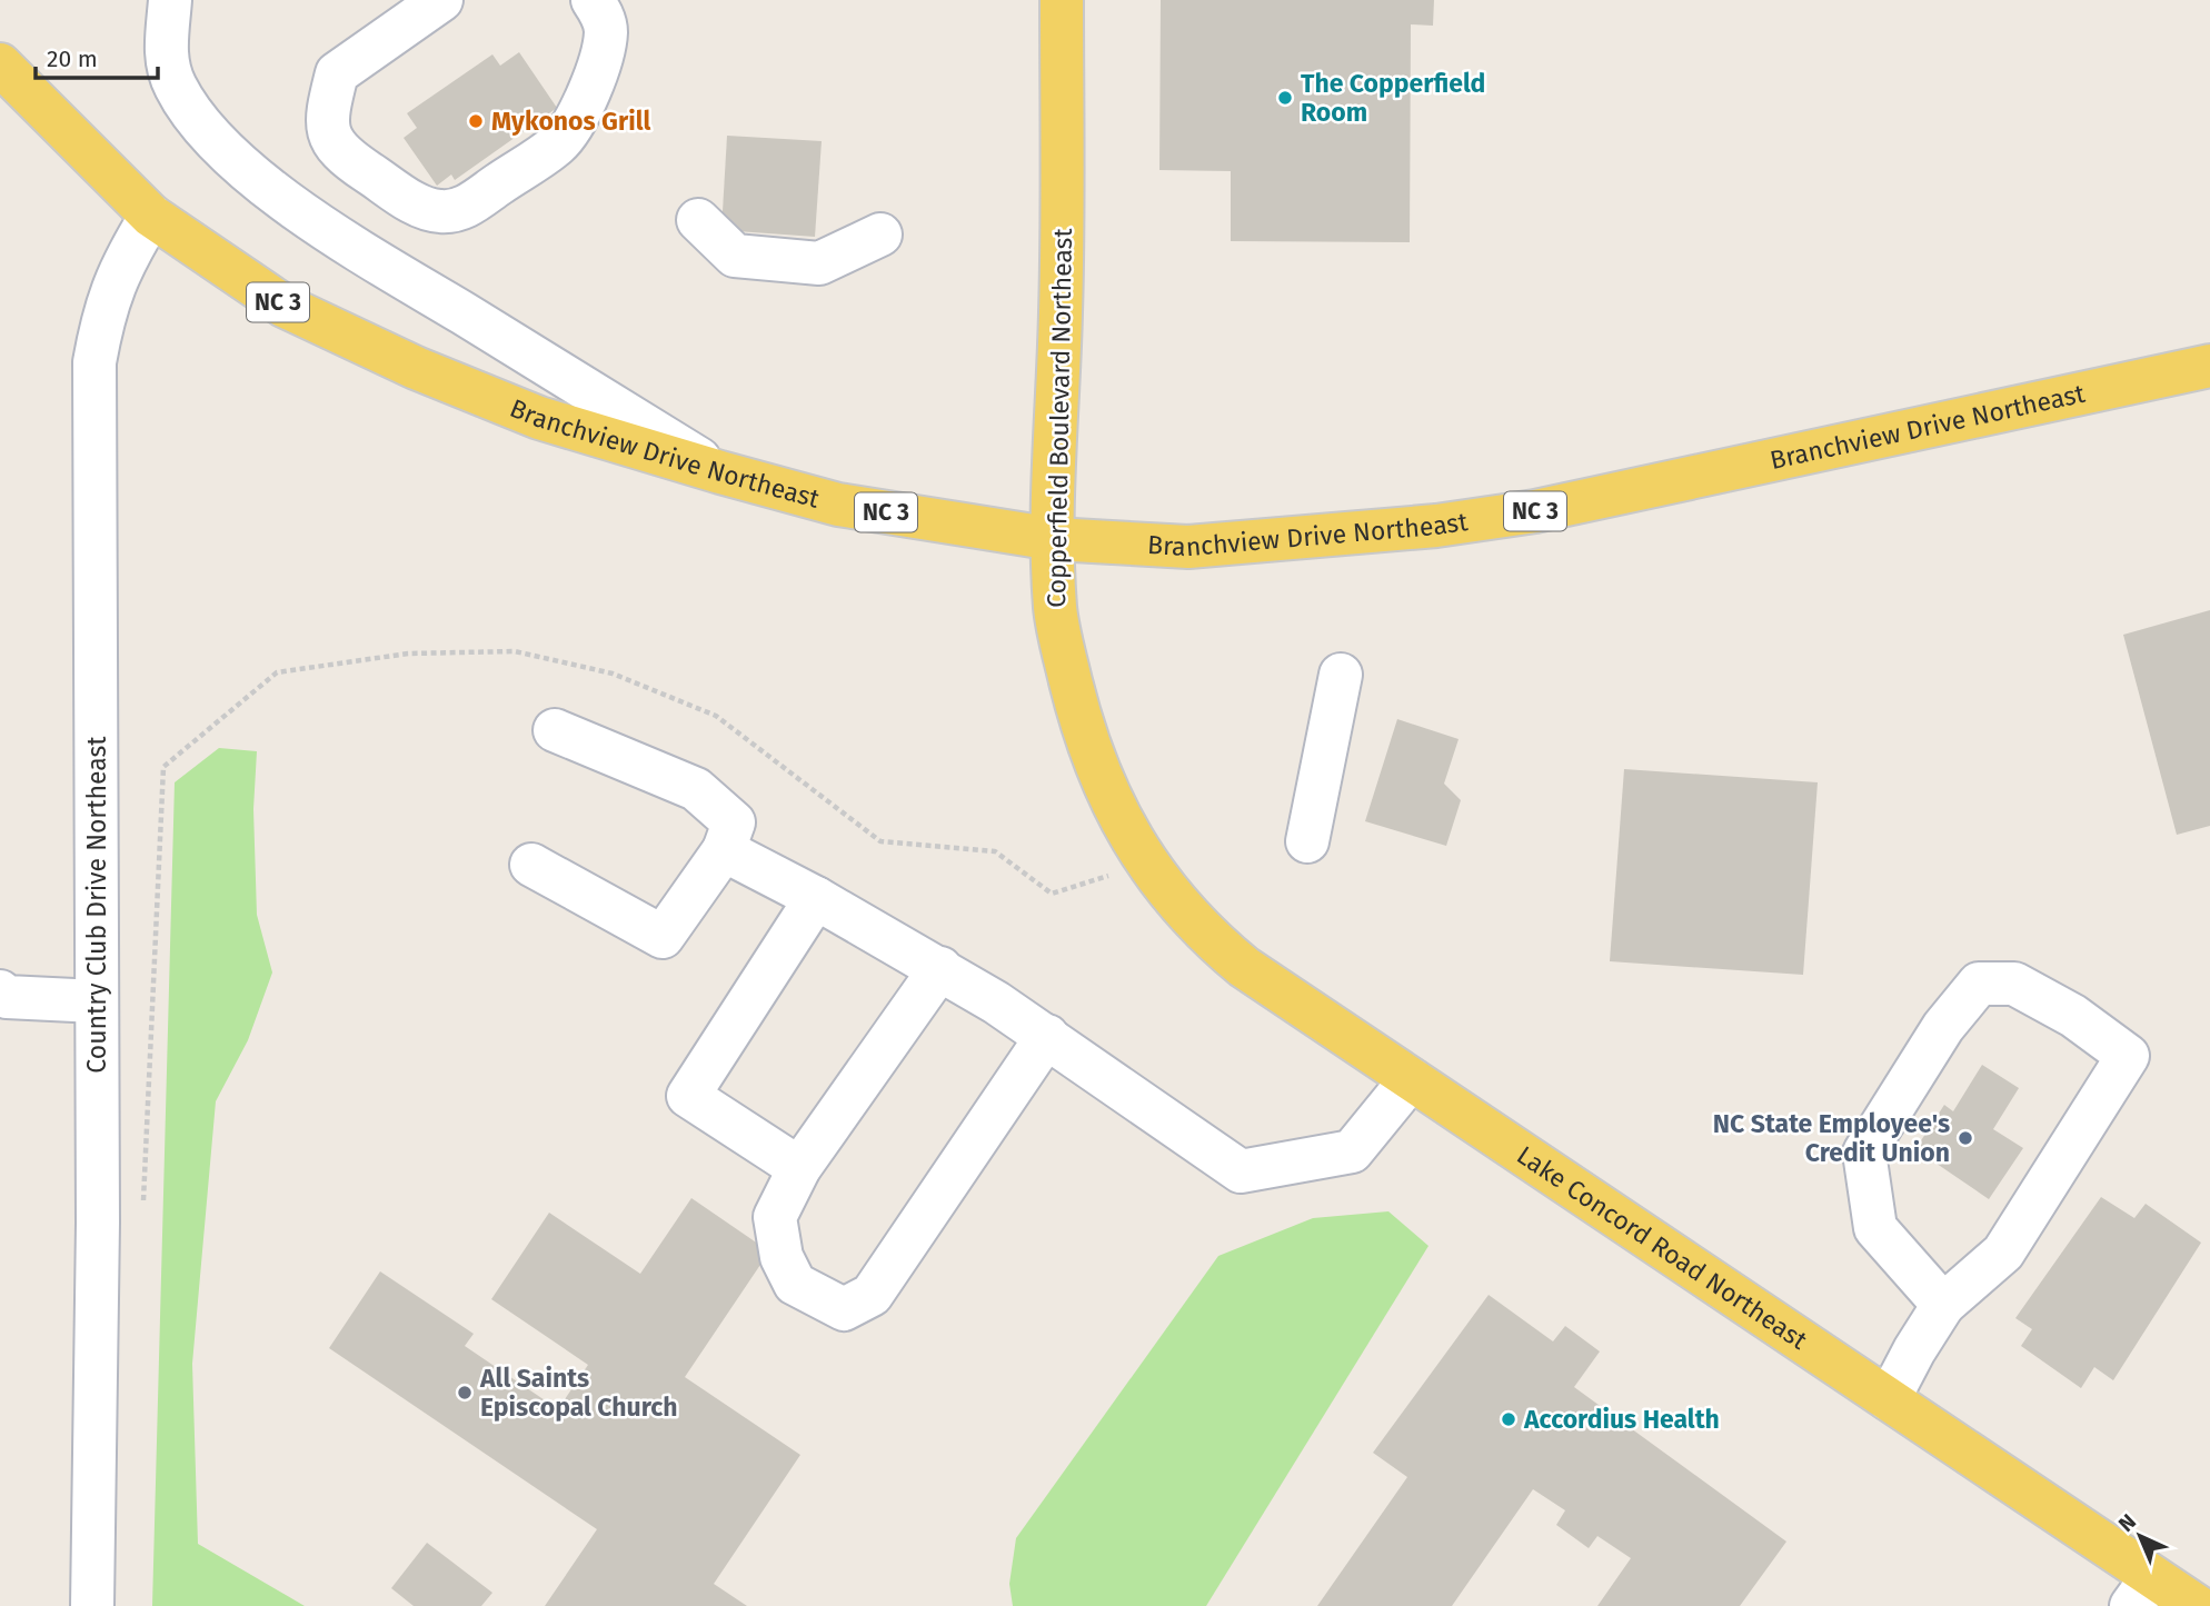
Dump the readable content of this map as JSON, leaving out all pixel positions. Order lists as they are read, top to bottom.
{
  "streets": {
    "main road": [
      "NC 3",
      "Copperfield Boulevard Northeast",
      "Branchview Drive Northeast",
      "Lake Concord Road Northeast"
    ],
    "street": ["Country Club Drive Northeast"]
  },
  "crossings": [
    ["NC 3", "Branchview Drive Northeast"],
    ["NC 3", "Country Club Drive Northeast"],
    ["Copperfield Boulevard Northeast", "Branchview Drive Northeast"],
    ["Copperfield Boulevard Northeast", "Lake Concord Road Northeast"],
    ["Branchview Drive Northeast", "Country Club Drive Northeast"]
  ],
  "places": [
    "The Copperfield Room",
    "Mykonos Grill",
    "NC State Employee's Credit Union",
    "All Saints Episcopal Church",
    "Accordius Health"
  ],
  "scale_bar": "20 m",
  "north": "top left"
}
